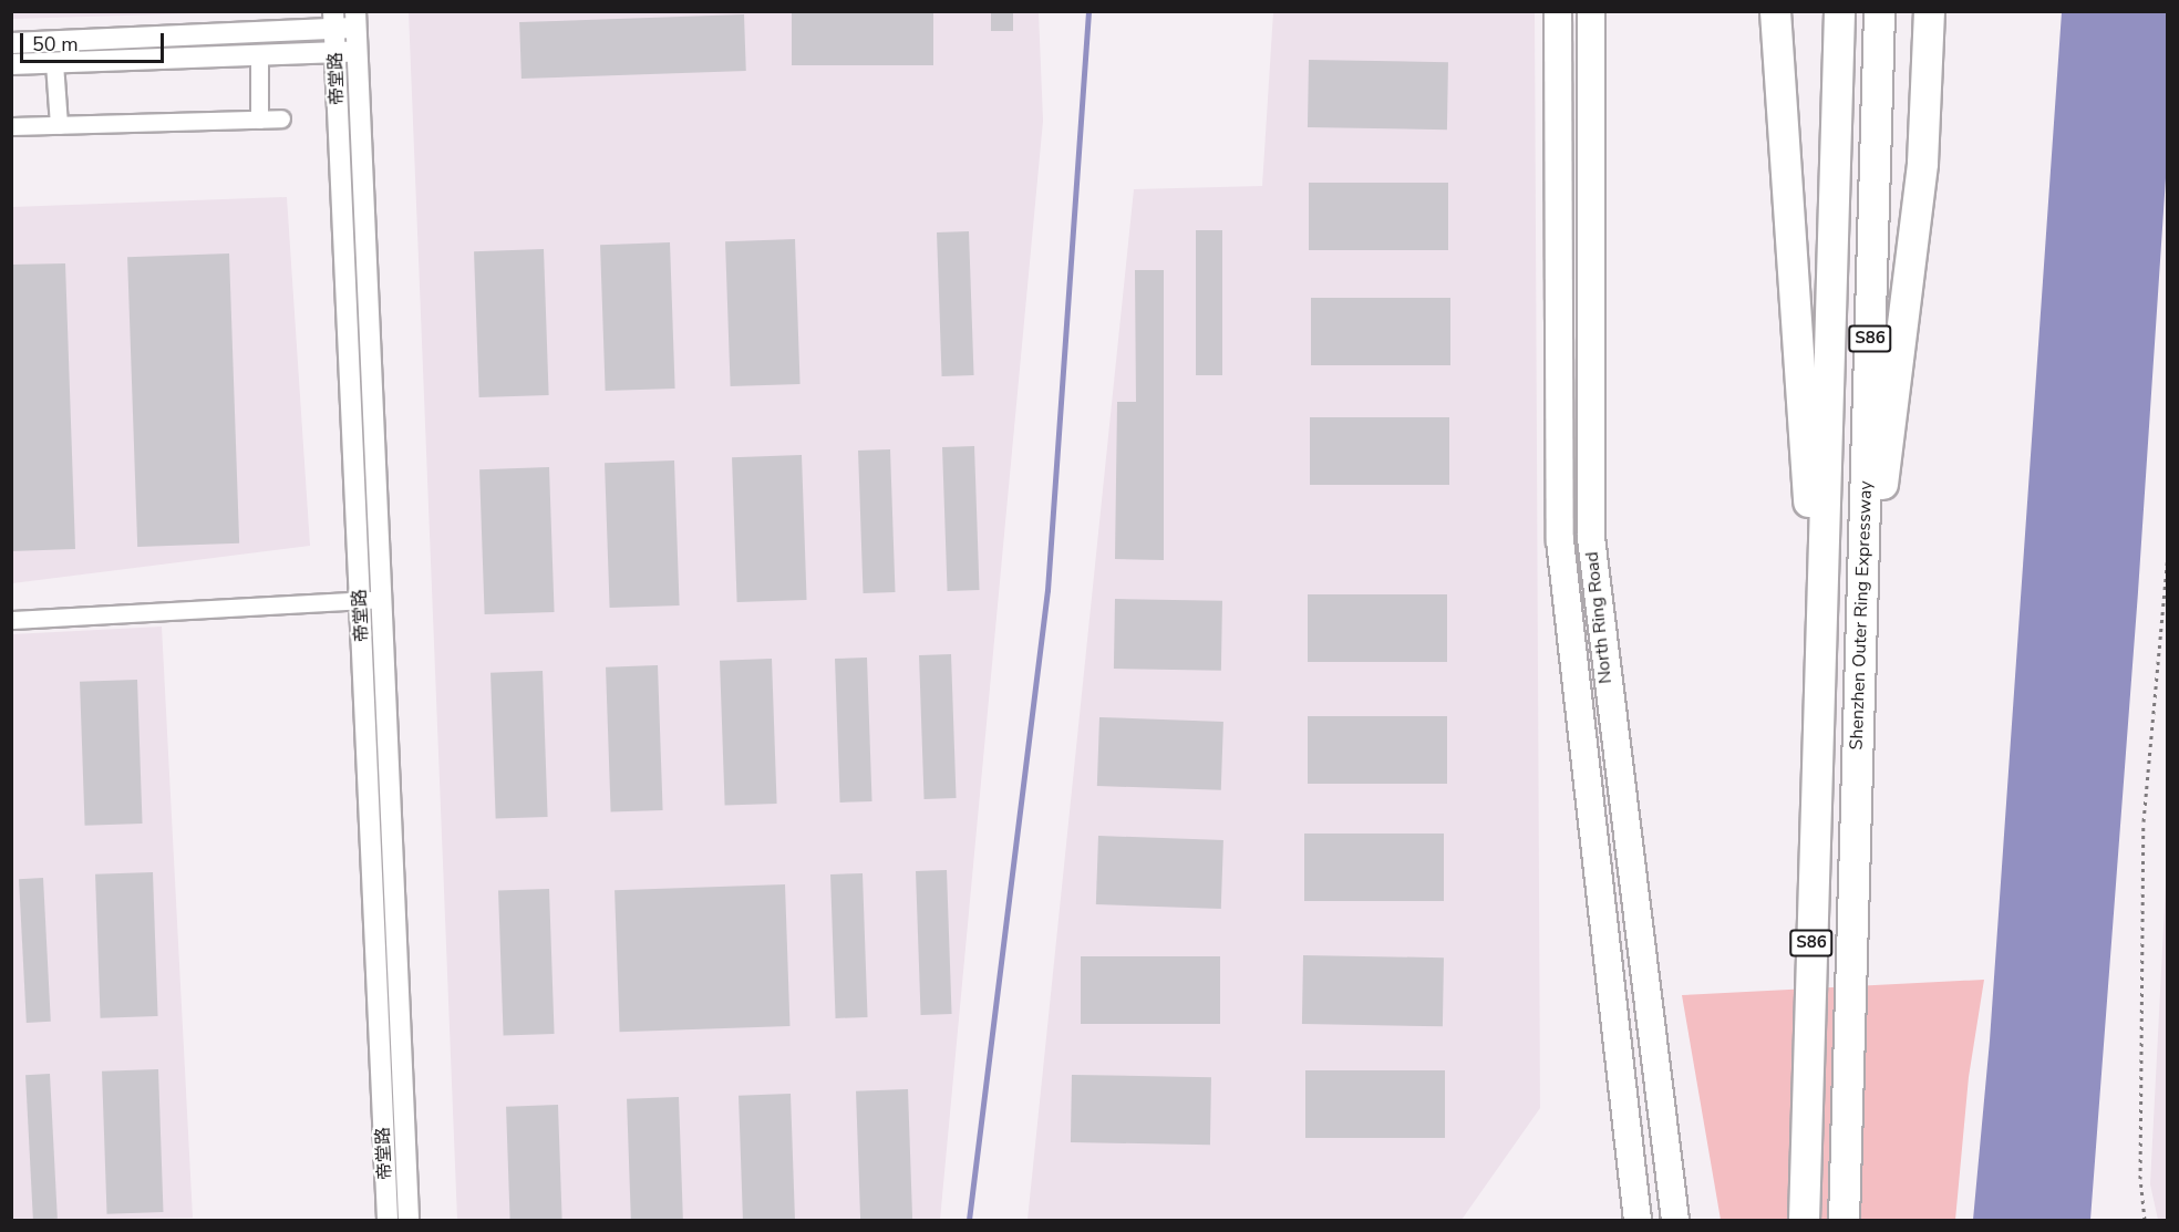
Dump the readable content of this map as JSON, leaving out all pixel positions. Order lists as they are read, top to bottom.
{
  "streets": {
    "highway": ["S86", "Shenzhen Outer Ring Expressway"],
    "main road": ["North Ring Road"],
    "street": ["帝堂路"]
  },
  "scale_bar": "50 m"
}
